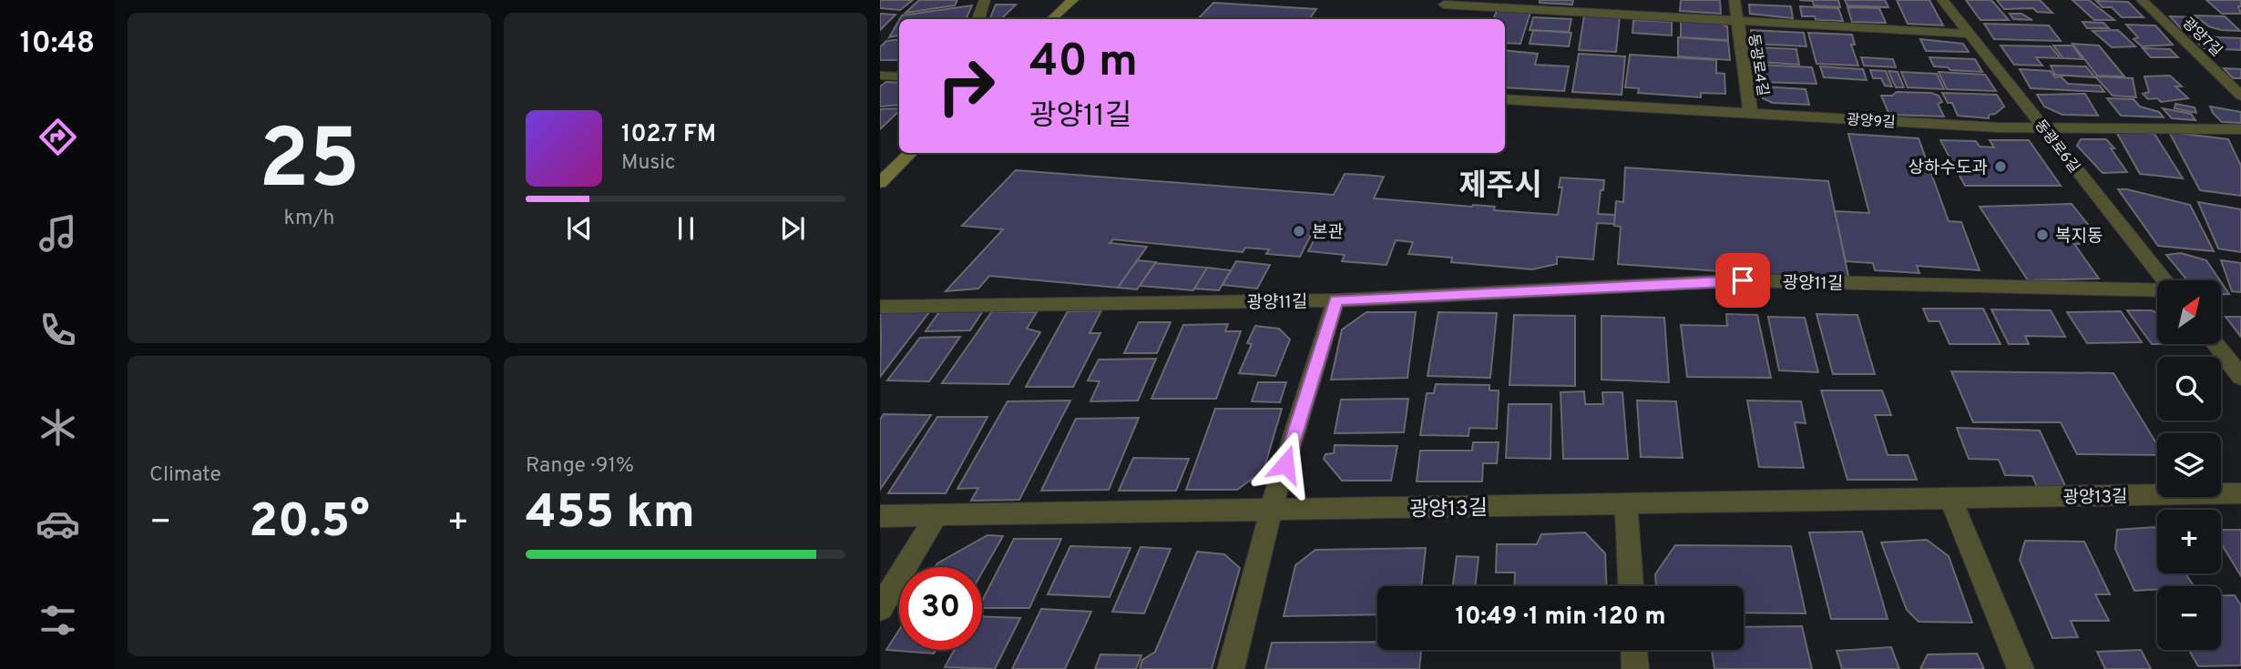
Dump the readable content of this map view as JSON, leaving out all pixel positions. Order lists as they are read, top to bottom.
{
  "streets": {
    "street": [
      "광양7길",
      "동광로4길",
      "광양9길",
      "동광로6길",
      "광양11길",
      "광양13길"
    ]
  },
  "crossings": [
    ["동광로4길", "광양9길"],
    ["동광로4길", "동광로6길"],
    ["광양9길", "동광로6길"]
  ],
  "districts": ["제주시"],
  "places": ["상하수도과", "본관", "복지동"],
  "north": "top right",
  "page": {
    "tabs": "10:48",
    "tile": [
      ["25", "km/h"],
      "Climate",
      ["Range · 91%", "455 km"]
    ],
    "turn": ["40 m", "광양11길"],
    "song": ["102.7 FM", "Music"],
    "map_buttons": ["+", "−"],
    "heat": ["−", "20.5°", "+"],
    "limit": "30",
    "trip": "10:49 · 1 min · 120 m"
  }
}
